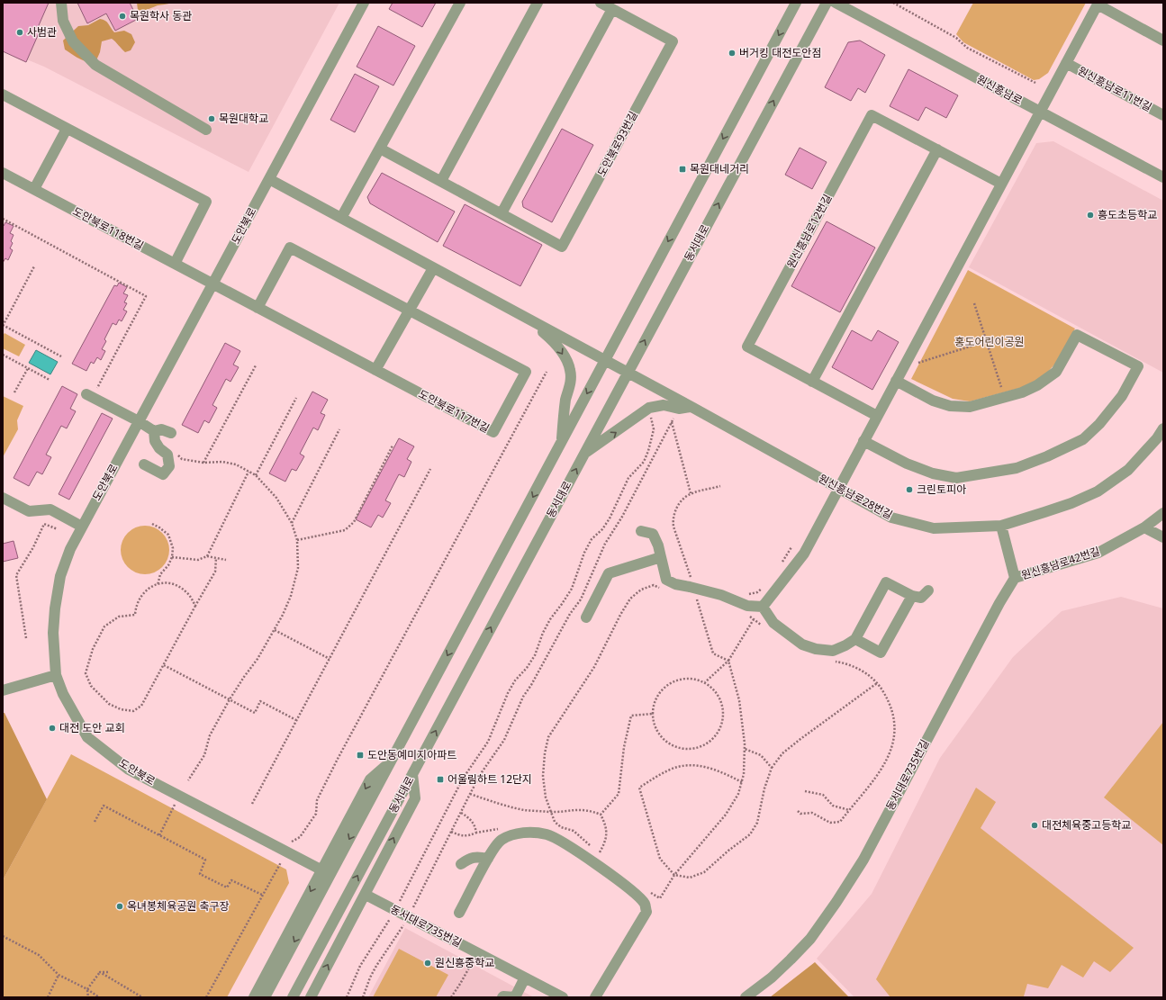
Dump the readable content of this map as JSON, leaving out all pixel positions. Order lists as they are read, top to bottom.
{
  "streets": {
    "street": [
      "원신흥남로11번길",
      "원신흥남로",
      "도안북로93번길",
      "도안북로",
      "도안북로118번길",
      "원신흥남로12번길",
      "동서대로",
      "도안북로117번길",
      "원신흥남로28번길",
      "원신흥남로42번길",
      "동서대로735번길"
    ]
  },
  "crossings": [
    ["원신흥남로11번길", "원신흥남로"],
    ["도안북로", "도안북로118번길"],
    ["도안북로", "도안북로117번길"],
    ["도안북로118번길", "도안북로117번길"],
    ["동서대로", "원신흥남로28번길"],
    ["원신흥남로42번길", "동서대로735번길"]
  ],
  "parks": ["홍도어린이공원"],
  "places": {
    "other": [
      "목원학사 동관",
      "사범관",
      "버거킹 대전도안점",
      "목원대학교",
      "흥도초등학교",
      "크린토피아",
      "대전 도안 교회",
      "대전체육중고등학교",
      "옥녀봉체육공원 축구장",
      "원신흥중학교"
    ],
    "transit": ["목원대네거리", "도안동예미지아파트", "어울림하트 12단지"]
  }
}
